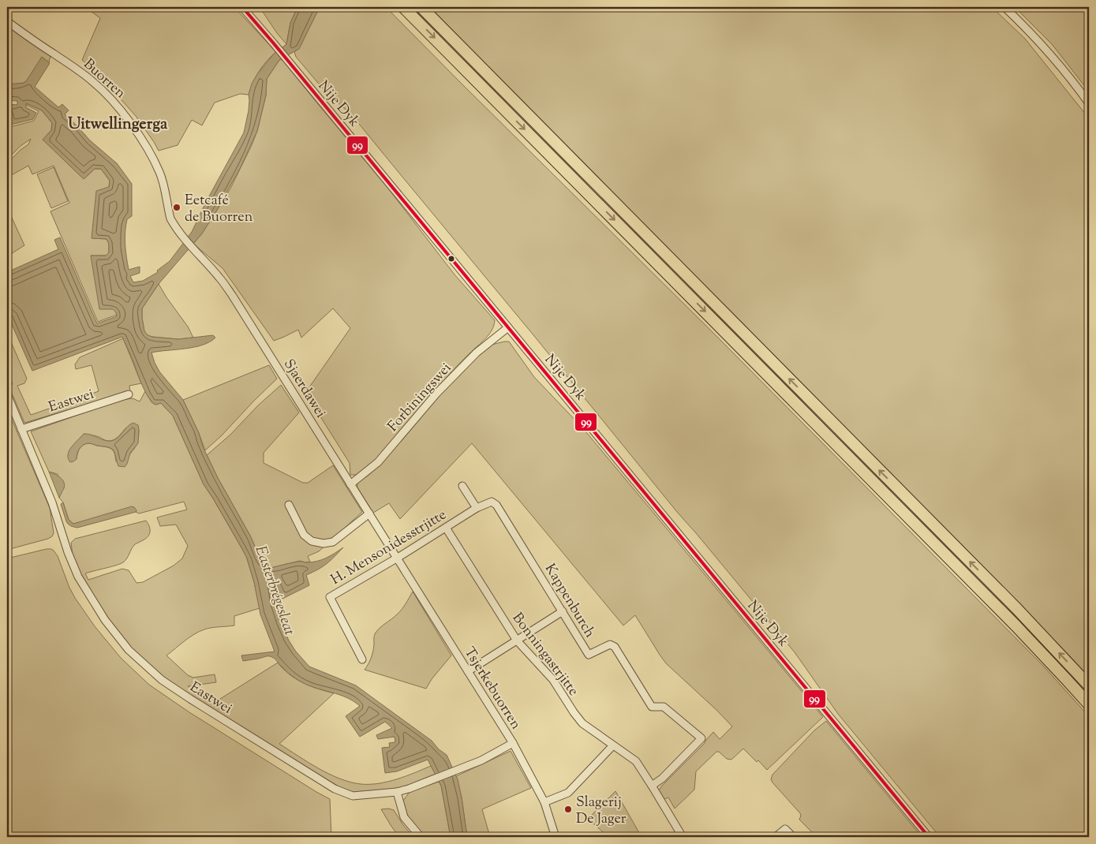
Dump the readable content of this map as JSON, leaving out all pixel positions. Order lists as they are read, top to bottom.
{
  "streets": {
    "street": [
      "Buorren",
      "Nije Dyk",
      "Sjaerdawei",
      "Forbiningswei",
      "Eastwei",
      "H. Mensonidesstrjitte",
      "Kappenburch",
      "Bonningastrjitte",
      "Tsjerkebuorren"
    ]
  },
  "crossings": [
    ["Buorren", "Sjaerdawei"],
    ["Nije Dyk", "Forbiningswei"],
    ["Sjaerdawei", "Forbiningswei"],
    ["Sjaerdawei", "H. Mensonidesstrjitte"],
    ["Sjaerdawei", "Tsjerkebuorren"],
    ["Eastwei", "Tsjerkebuorren"],
    ["H. Mensonidesstrjitte", "Kappenburch"],
    ["H. Mensonidesstrjitte", "Bonningastrjitte"],
    ["H. Mensonidesstrjitte", "Tsjerkebuorren"],
    ["Kappenburch", "Bonningastrjitte"]
  ],
  "districts": ["Uitwellingerga"],
  "water": ["Easterbrégesleat"],
  "places": ["Eetcafé de Buorren", "Slagerij De Jager"],
  "lines": ["transit line 99"]
}
